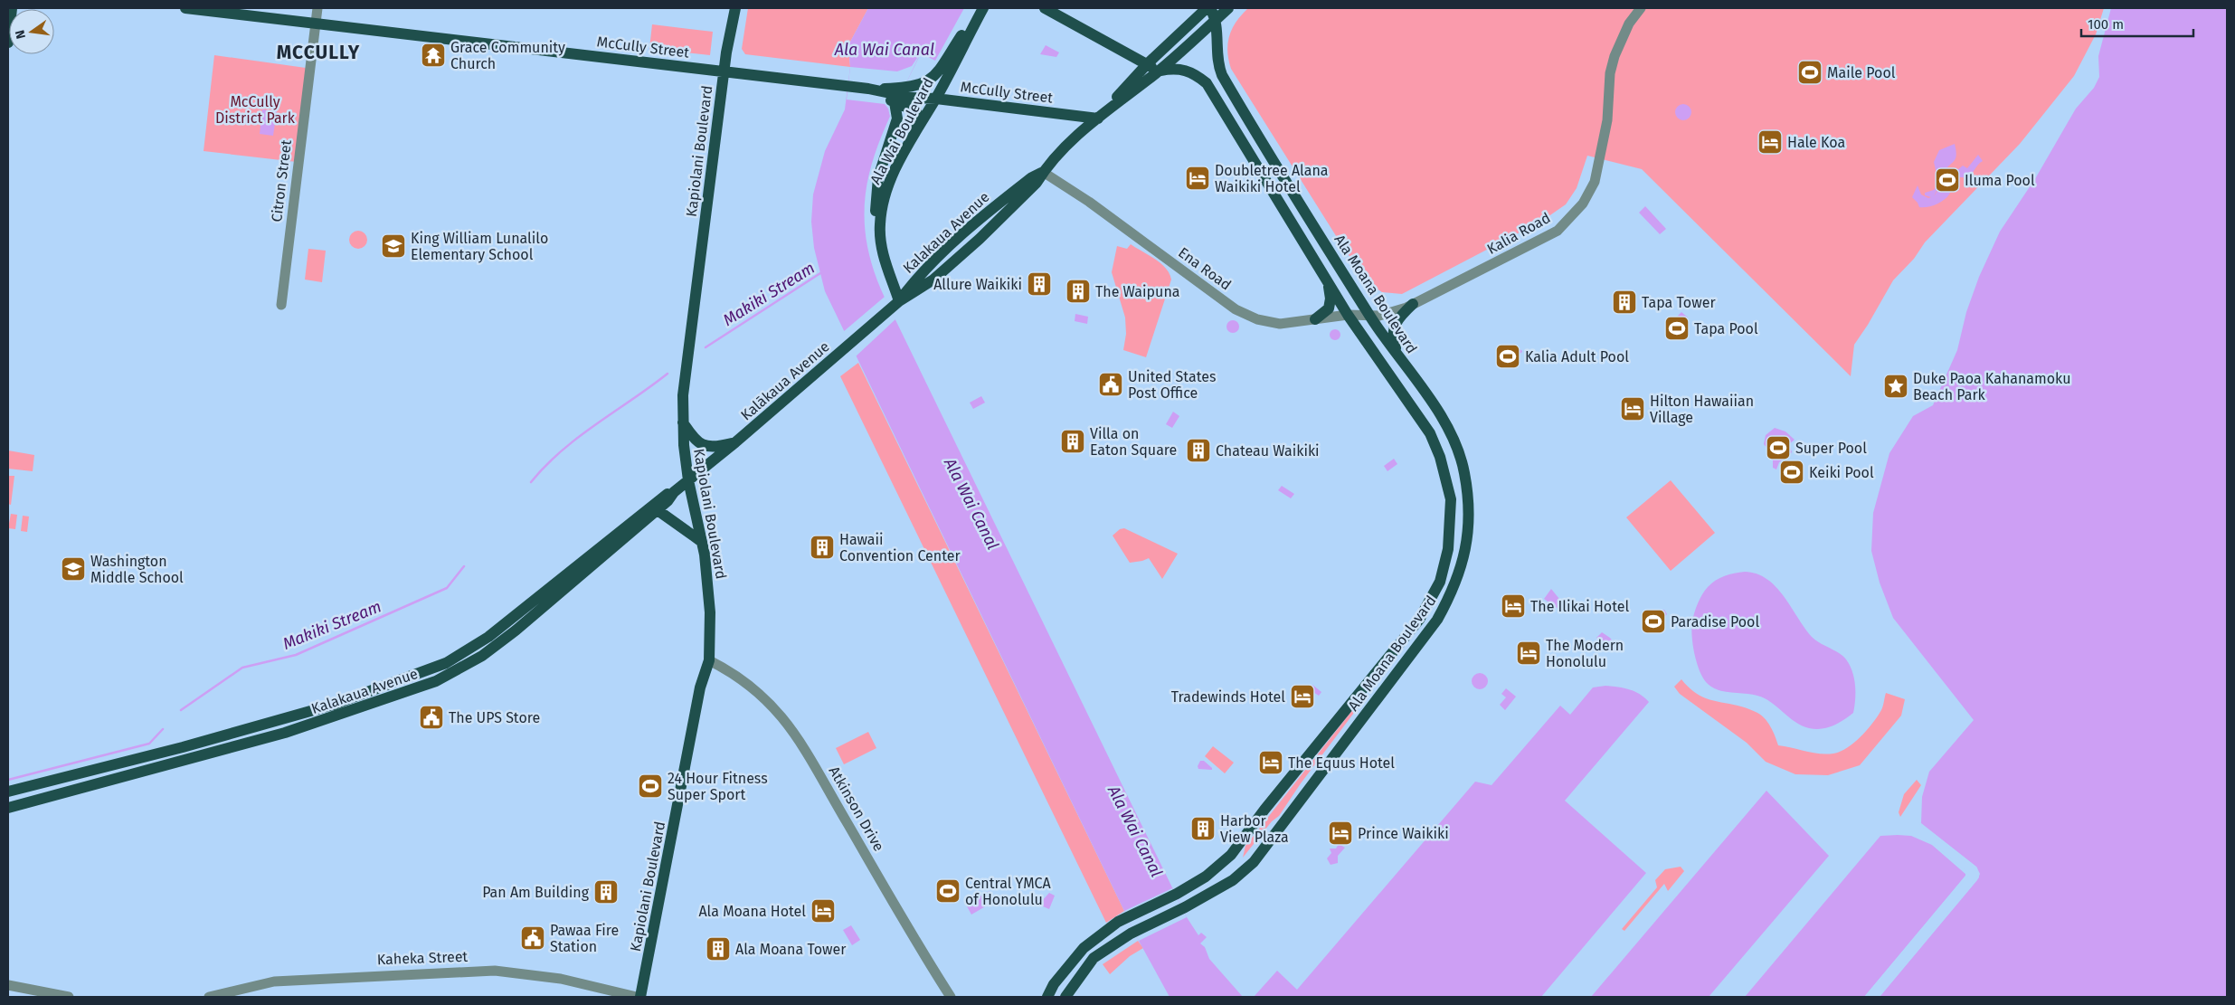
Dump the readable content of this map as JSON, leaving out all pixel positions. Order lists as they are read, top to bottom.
{
  "streets": {
    "main road": [
      "McCully Street",
      "Ala Wai Boulevard",
      "Kapiolani Boulevard",
      "Kalakaua Avenue",
      "Ala Moana Boulevard",
      "Kalākaua Avenue"
    ],
    "street": [
      "Citron Street",
      "Kalia Road",
      "Ena Road",
      "Atkinson Drive",
      "Kaheka Street"
    ]
  },
  "crossings": [
    ["McCully Street", "Ala Wai Boulevard"],
    ["McCully Street", "Kapiolani Boulevard"],
    ["McCully Street", "Citron Street"],
    ["McCully Street", "Kalakaua Avenue"],
    ["Ala Wai Boulevard", "Kalakaua Avenue"],
    ["Ala Wai Boulevard", "Kalākaua Avenue"],
    ["Kapiolani Boulevard", "Kalakaua Avenue"],
    ["Kapiolani Boulevard", "Kalākaua Avenue"],
    ["Kapiolani Boulevard", "Atkinson Drive"],
    ["Kalakaua Avenue", "Ena Road"],
    ["Kalakaua Avenue", "Ala Moana Boulevard"],
    ["Kalakaua Avenue", "Kalākaua Avenue"],
    ["Kalia Road", "Ena Road"],
    ["Kalia Road", "Ala Moana Boulevard"],
    ["Ena Road", "Ala Moana Boulevard"]
  ],
  "districts": ["MCCULLY"],
  "water": ["Ala Wai Canal", "Makiki Stream"],
  "parks": ["McCully District Park"],
  "places": {
    "temple": ["Grace Community Church"],
    "sports": [
      "Maile Pool",
      "Iluma Pool",
      "Tapa Pool",
      "Kalia Adult Pool",
      "Super Pool",
      "Keiki Pool",
      "Paradise Pool",
      "24 Hour Fitness Super Sport",
      "Central YMCA of Honolulu"
    ],
    "hotel": [
      "Hale Koa",
      "Doubletree Alana Waikiki Hotel",
      "Hilton Hawaiian Village",
      "The Ilikai Hotel",
      "The Modern Honolulu",
      "Tradewinds Hotel",
      "The Equus Hotel",
      "Prince Waikiki",
      "Ala Moana Hotel"
    ],
    "school or university": ["King William Lunalilo Elementary School", "Washington Middle School"],
    "building": [
      "Allure Waikiki",
      "The Waipuna",
      "Tapa Tower",
      "Villa on Eaton Square",
      "Chateau Waikiki",
      "Hawaii Convention Center",
      "Harbor View Plaza",
      "Pan Am Building",
      "Ala Moana Tower"
    ],
    "public building": ["United States Post Office", "The UPS Store", "Pawaa Fire Station"],
    "place": ["Duke Paoa Kahanamoku Beach Park"]
  },
  "scale_bar": "100 m",
  "north": "left"
}
